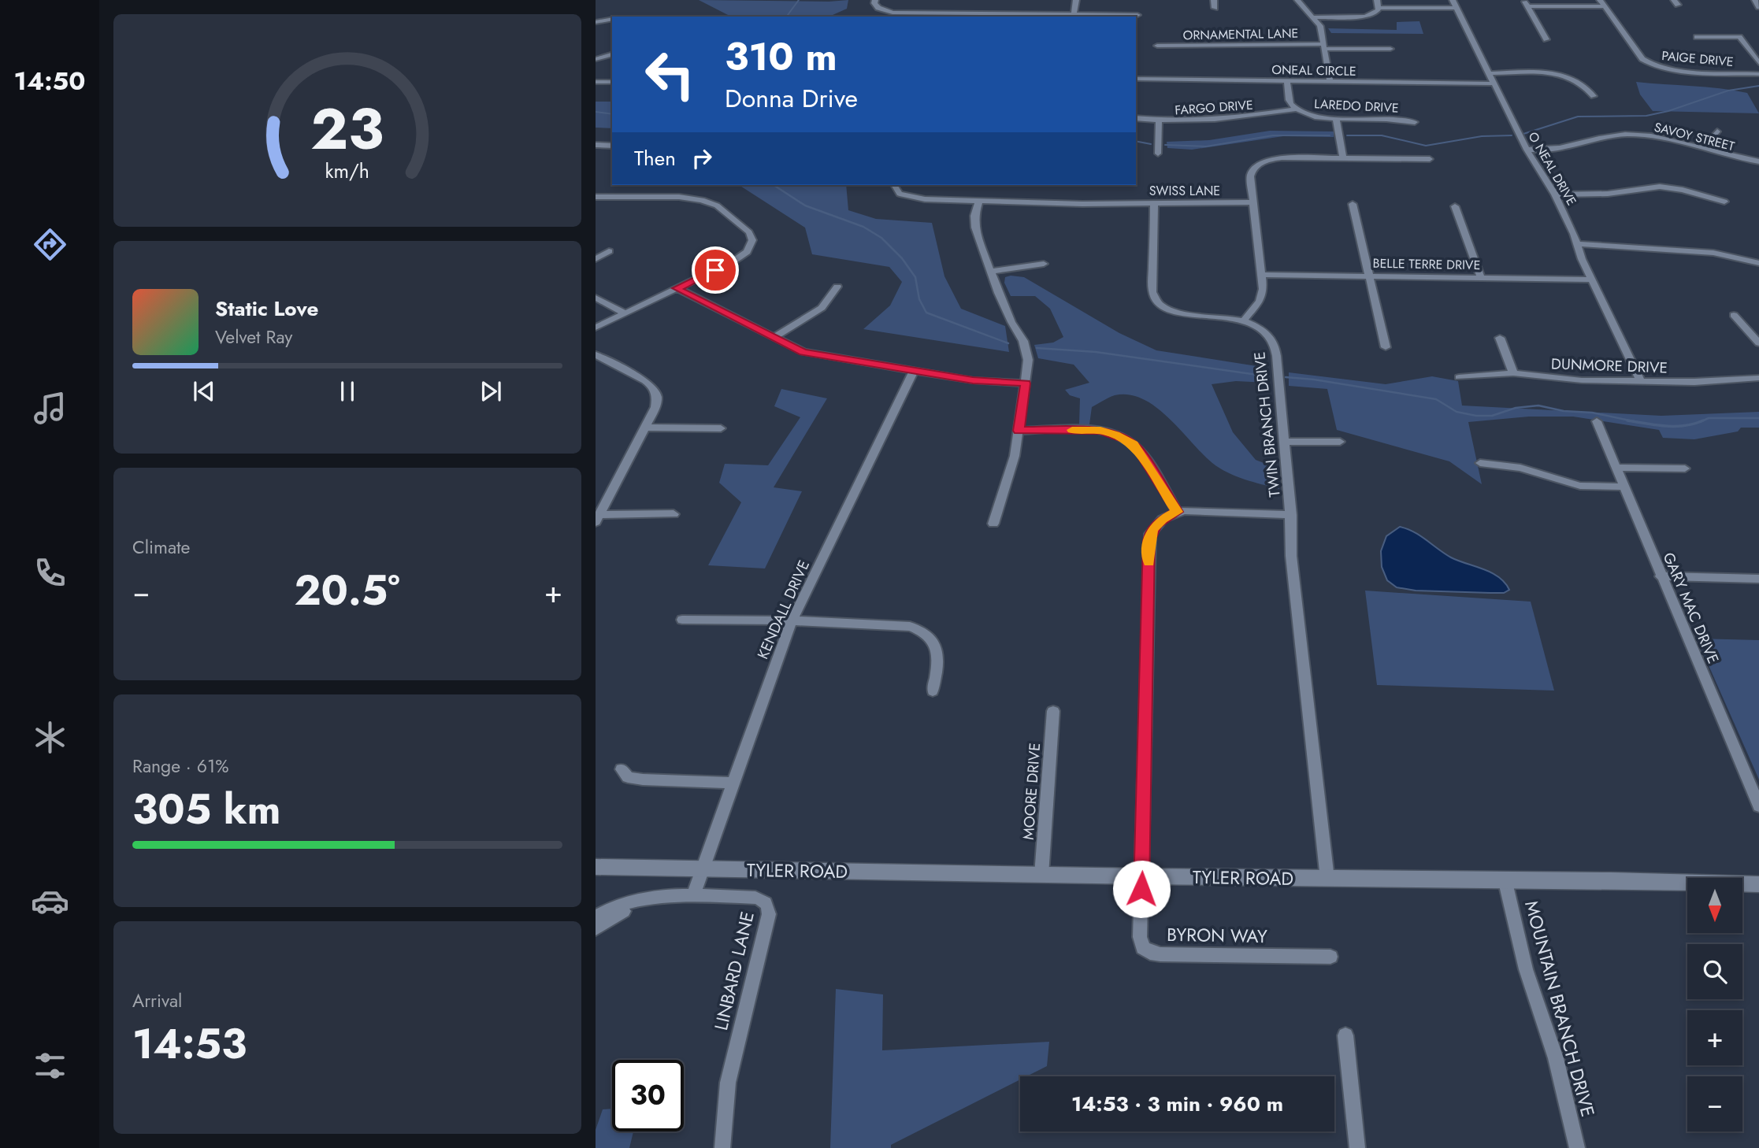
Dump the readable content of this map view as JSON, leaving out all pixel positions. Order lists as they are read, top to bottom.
{
  "streets": {
    "street": [
      "ORNAMENTAL LANE",
      "PAIGE DRIVE",
      "ONEAL CIRCLE",
      "LAREDO DRIVE",
      "FARGO DRIVE",
      "SAVOY STREET",
      "O NEAL DRIVE",
      "SWISS LANE",
      "BELLE TERRE DRIVE",
      "DUNMORE DRIVE",
      "TWIN BRANCH DRIVE",
      "GARY MAC DRIVE",
      "KENDALL DRIVE",
      "MOORE DRIVE",
      "TYLER ROAD",
      "BYRON WAY",
      "LINBARD LANE",
      "MOUNTAIN BRANCH DRIVE"
    ]
  },
  "crossings": [
    ["ORNAMENTAL LANE", "LAREDO DRIVE"],
    ["ONEAL CIRCLE", "LAREDO DRIVE"],
    ["ONEAL CIRCLE", "O NEAL DRIVE"],
    ["LAREDO DRIVE", "FARGO DRIVE"],
    ["SAVOY STREET", "O NEAL DRIVE"],
    ["O NEAL DRIVE", "BELLE TERRE DRIVE"],
    ["O NEAL DRIVE", "DUNMORE DRIVE"],
    ["TWIN BRANCH DRIVE", "TYLER ROAD"],
    ["KENDALL DRIVE", "TYLER ROAD"],
    ["MOORE DRIVE", "TYLER ROAD"],
    ["TYLER ROAD", "BYRON WAY"],
    ["TYLER ROAD", "MOUNTAIN BRANCH DRIVE"]
  ],
  "north": "bottom",
  "page": {
    "tabs": "14:50",
    "turn": ["310 m", "Donna Drive"],
    "then": "Then",
    "song": ["Static Love", "Velvet Ray"],
    "tile": [
      "Climate",
      ["Range · 61%", "305 km"],
      ["Arrival", "14:53"]
    ],
    "heat": ["−", "20.5°", "+"],
    "map_buttons": ["+", "−"],
    "limit": "30",
    "trip": "14:53 · 3 min · 960 m",
    "gauge": ["23", "km/h"]
  }
}
